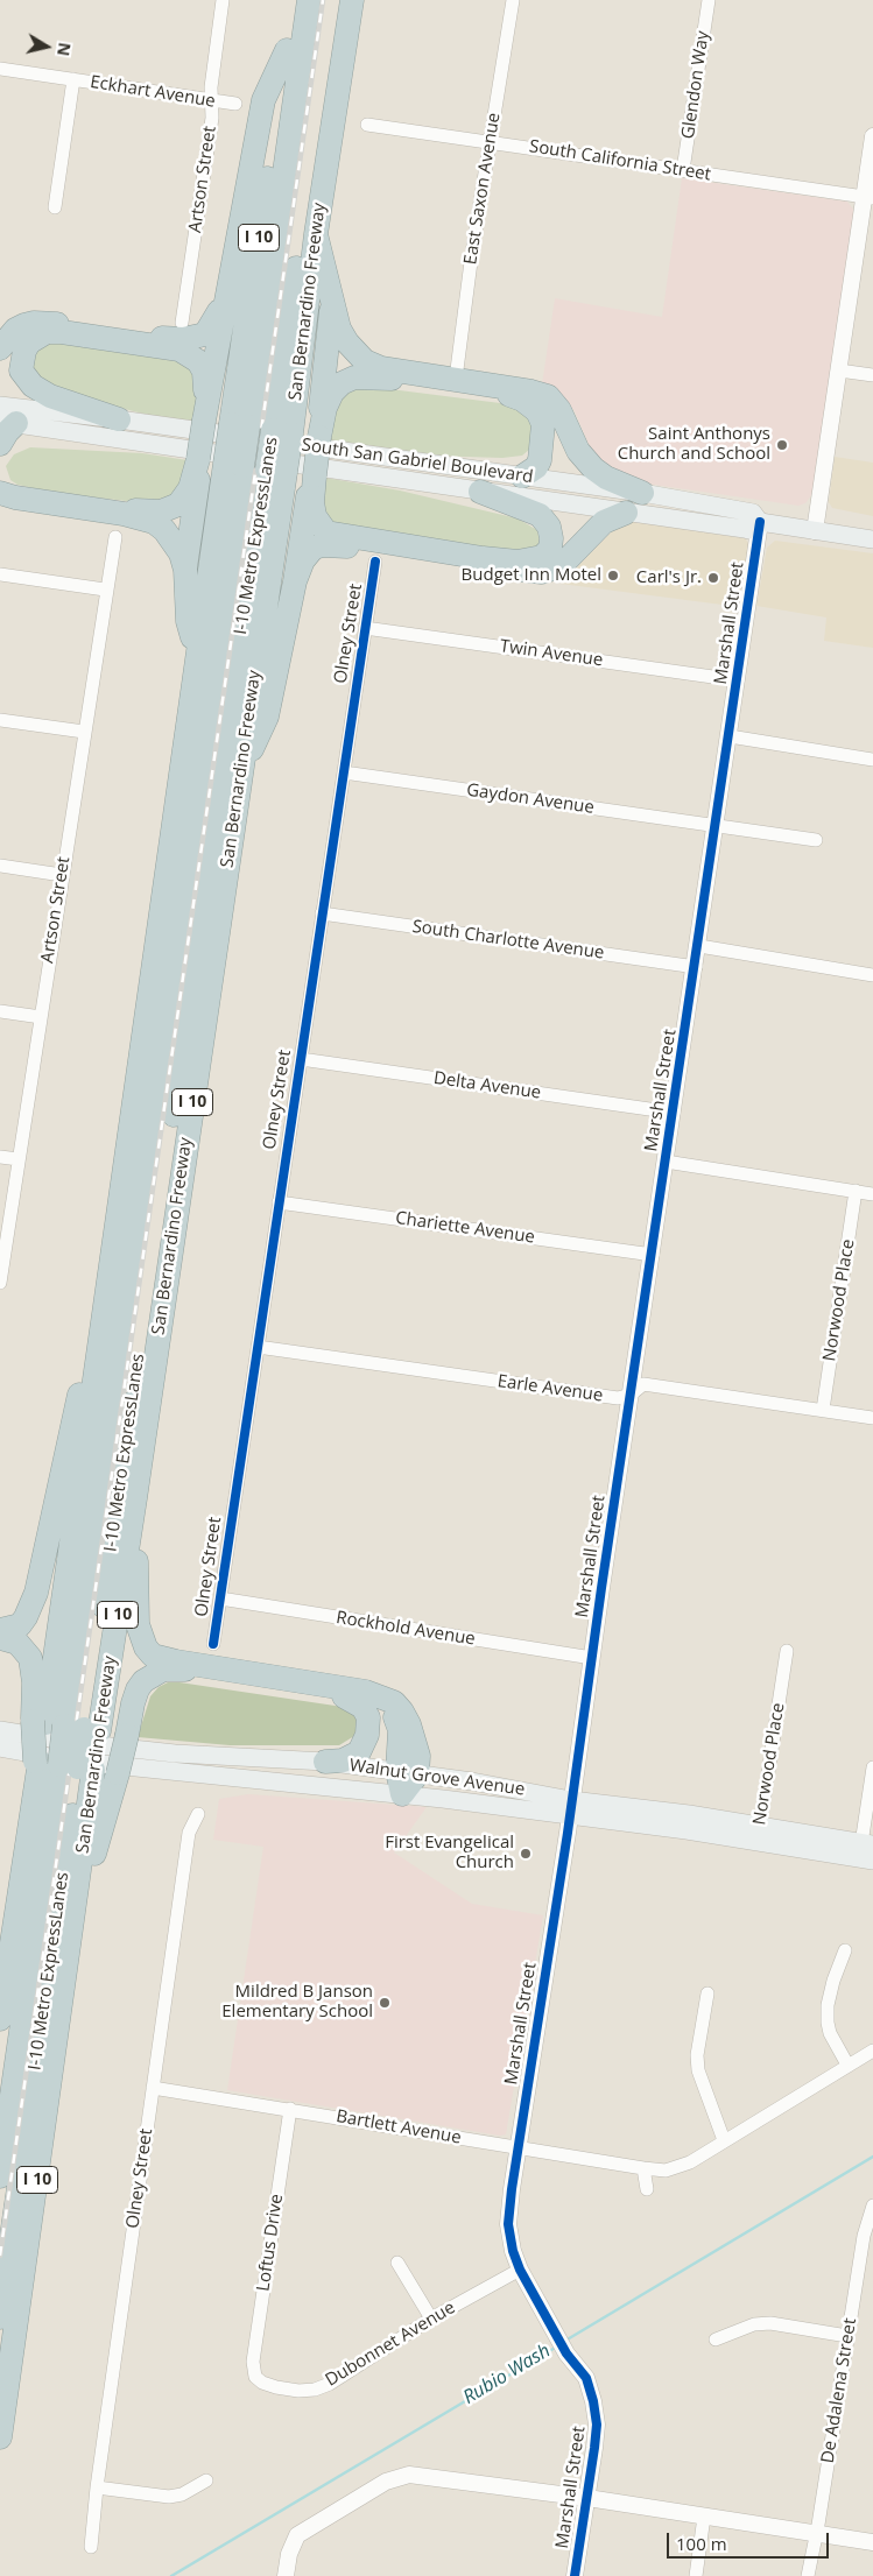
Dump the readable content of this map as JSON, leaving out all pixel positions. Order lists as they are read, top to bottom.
{
  "streets": {
    "highway": ["I 10", "San Bernardino Freeway", "I-10 Metro ExpressLanes"],
    "main road": ["South San Gabriel Boulevard", "Walnut Grove Avenue"],
    "street": [
      "Glendon Way",
      "Eckhart Avenue",
      "South California Street",
      "Artson Street",
      "East Saxon Avenue",
      "Marshall Street",
      "Olney Street",
      "Twin Avenue",
      "Gaydon Avenue",
      "South Charlotte Avenue",
      "Delta Avenue",
      "Chariette Avenue",
      "Norwood Place",
      "Earle Avenue",
      "Rockhold Avenue",
      "Bartlett Avenue",
      "Loftus Drive",
      "Dubonnet Avenue",
      "De Adalena Street"
    ]
  },
  "crossings": [
    ["Glendon Way", "South California Street"],
    ["Eckhart Avenue", "Artson Street"],
    ["South California Street", "East Saxon Avenue"],
    ["I 10", "I-10 Metro ExpressLanes"],
    ["San Bernardino Freeway", "I-10 Metro ExpressLanes"],
    ["South San Gabriel Boulevard", "Marshall Street"],
    ["Marshall Street", "Twin Avenue"],
    ["Marshall Street", "Gaydon Avenue"],
    ["Marshall Street", "South Charlotte Avenue"],
    ["Marshall Street", "Delta Avenue"],
    ["Marshall Street", "Chariette Avenue"],
    ["Marshall Street", "Earle Avenue"],
    ["Marshall Street", "Rockhold Avenue"],
    ["Marshall Street", "Walnut Grove Avenue"],
    ["Marshall Street", "Bartlett Avenue"],
    ["Marshall Street", "Dubonnet Avenue"],
    ["Olney Street", "Twin Avenue"],
    ["Olney Street", "Gaydon Avenue"],
    ["Olney Street", "South Charlotte Avenue"],
    ["Olney Street", "Delta Avenue"],
    ["Olney Street", "Chariette Avenue"],
    ["Olney Street", "Earle Avenue"],
    ["Olney Street", "Rockhold Avenue"],
    ["Olney Street", "Bartlett Avenue"],
    ["Norwood Place", "Earle Avenue"],
    ["Norwood Place", "Walnut Grove Avenue"],
    ["Bartlett Avenue", "Loftus Drive"],
    ["Loftus Drive", "Dubonnet Avenue"]
  ],
  "water": ["Rubio Wash"],
  "places": [
    "Saint Anthonys Church and School",
    "Budget Inn Motel",
    "Carl's Jr.",
    "First Evangelical Church",
    "Mildred B Janson Elementary School"
  ],
  "scale_bar": "100 m",
  "north": "right"
}
